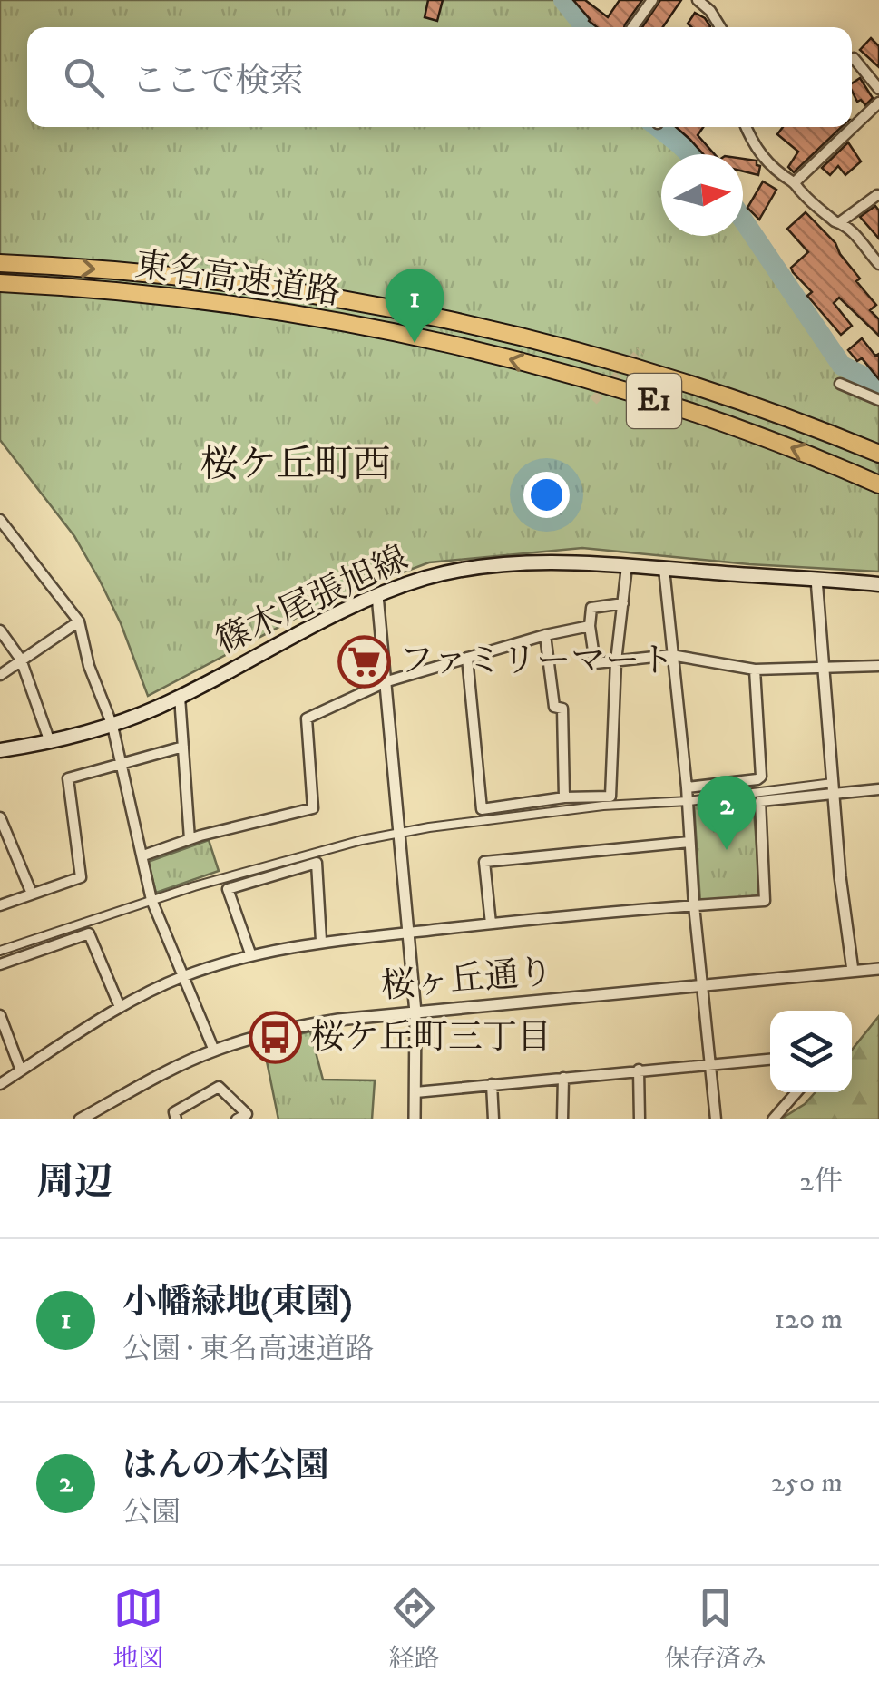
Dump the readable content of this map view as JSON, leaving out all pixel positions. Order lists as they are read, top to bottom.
{
  "streets": {
    "highway": ["東名高速道路", "E1"],
    "main road": ["篠木尾張旭線"],
    "street": ["桜ヶ丘通り"]
  },
  "districts": ["桜ケ丘町西"],
  "places": {
    "supermarket": ["ファミリーマート"],
    "bus stop": ["桜ケ丘町三丁目"]
  },
  "north": "right",
  "page": {
    "search": "ここで検索",
    "pins": ["1", "2"],
    "heading": ["周辺", "2件"],
    "list": [
      {
        "mark": "1",
        "name": "小幡緑地(東園)",
        "note": "公園 · 東名高速道路",
        "value": "120 m"
      },
      {
        "mark": "2",
        "name": "はんの木公園",
        "note": "公園",
        "value": "250 m"
      }
    ],
    "nav": ["地図", "経路", "保存済み"]
  }
}
